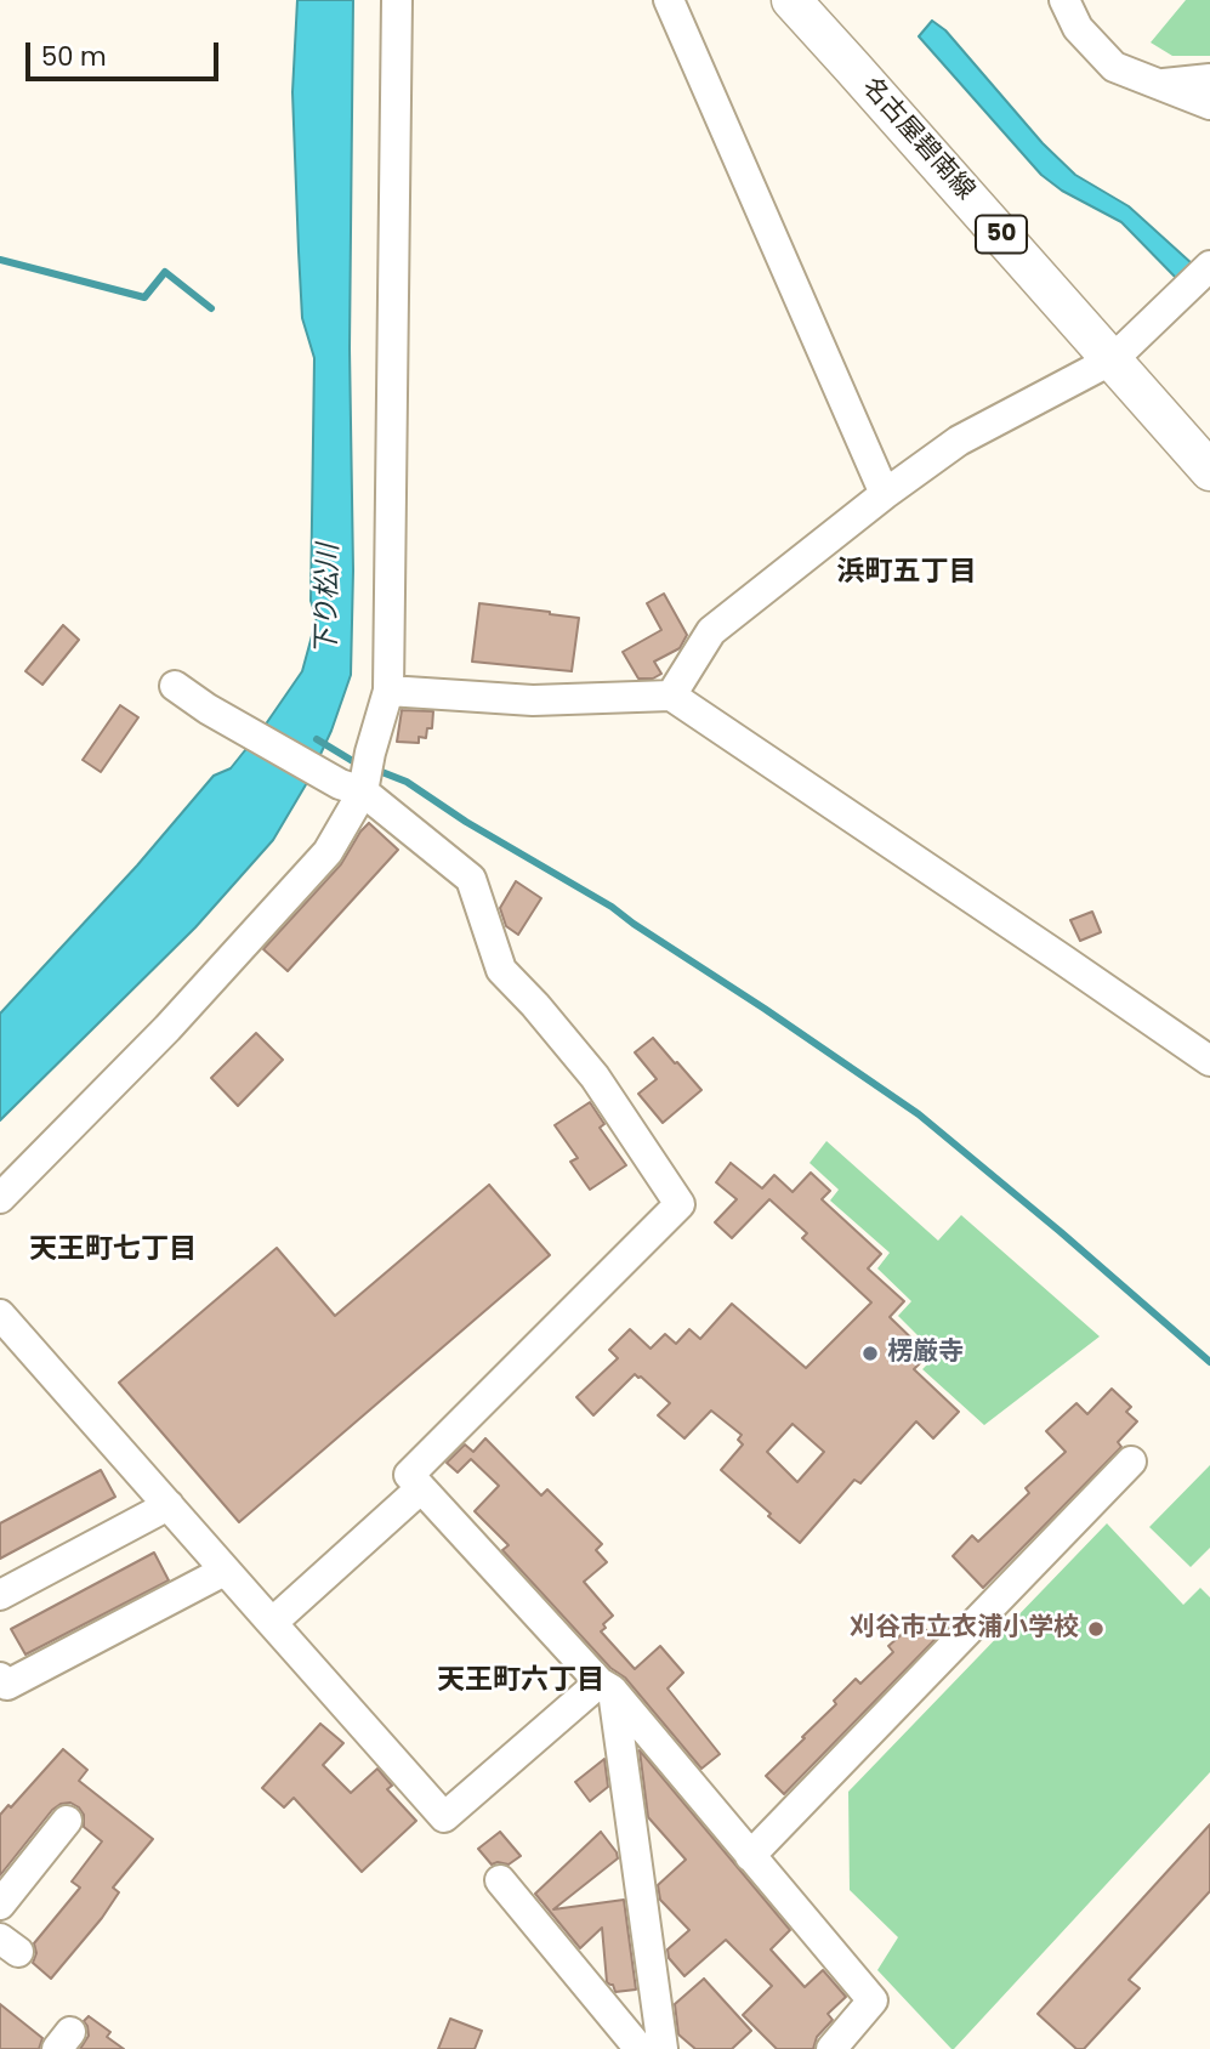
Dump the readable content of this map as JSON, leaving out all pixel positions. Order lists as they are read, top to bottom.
{
  "streets": {
    "main road": ["名古屋碧南線", "50"]
  },
  "districts": ["浜町五丁目", "天王町七丁目", "天王町六丁目"],
  "water": ["下り松川"],
  "places": ["楞厳寺", "刈谷市立衣浦小学校"],
  "scale_bar": "50 m"
}
